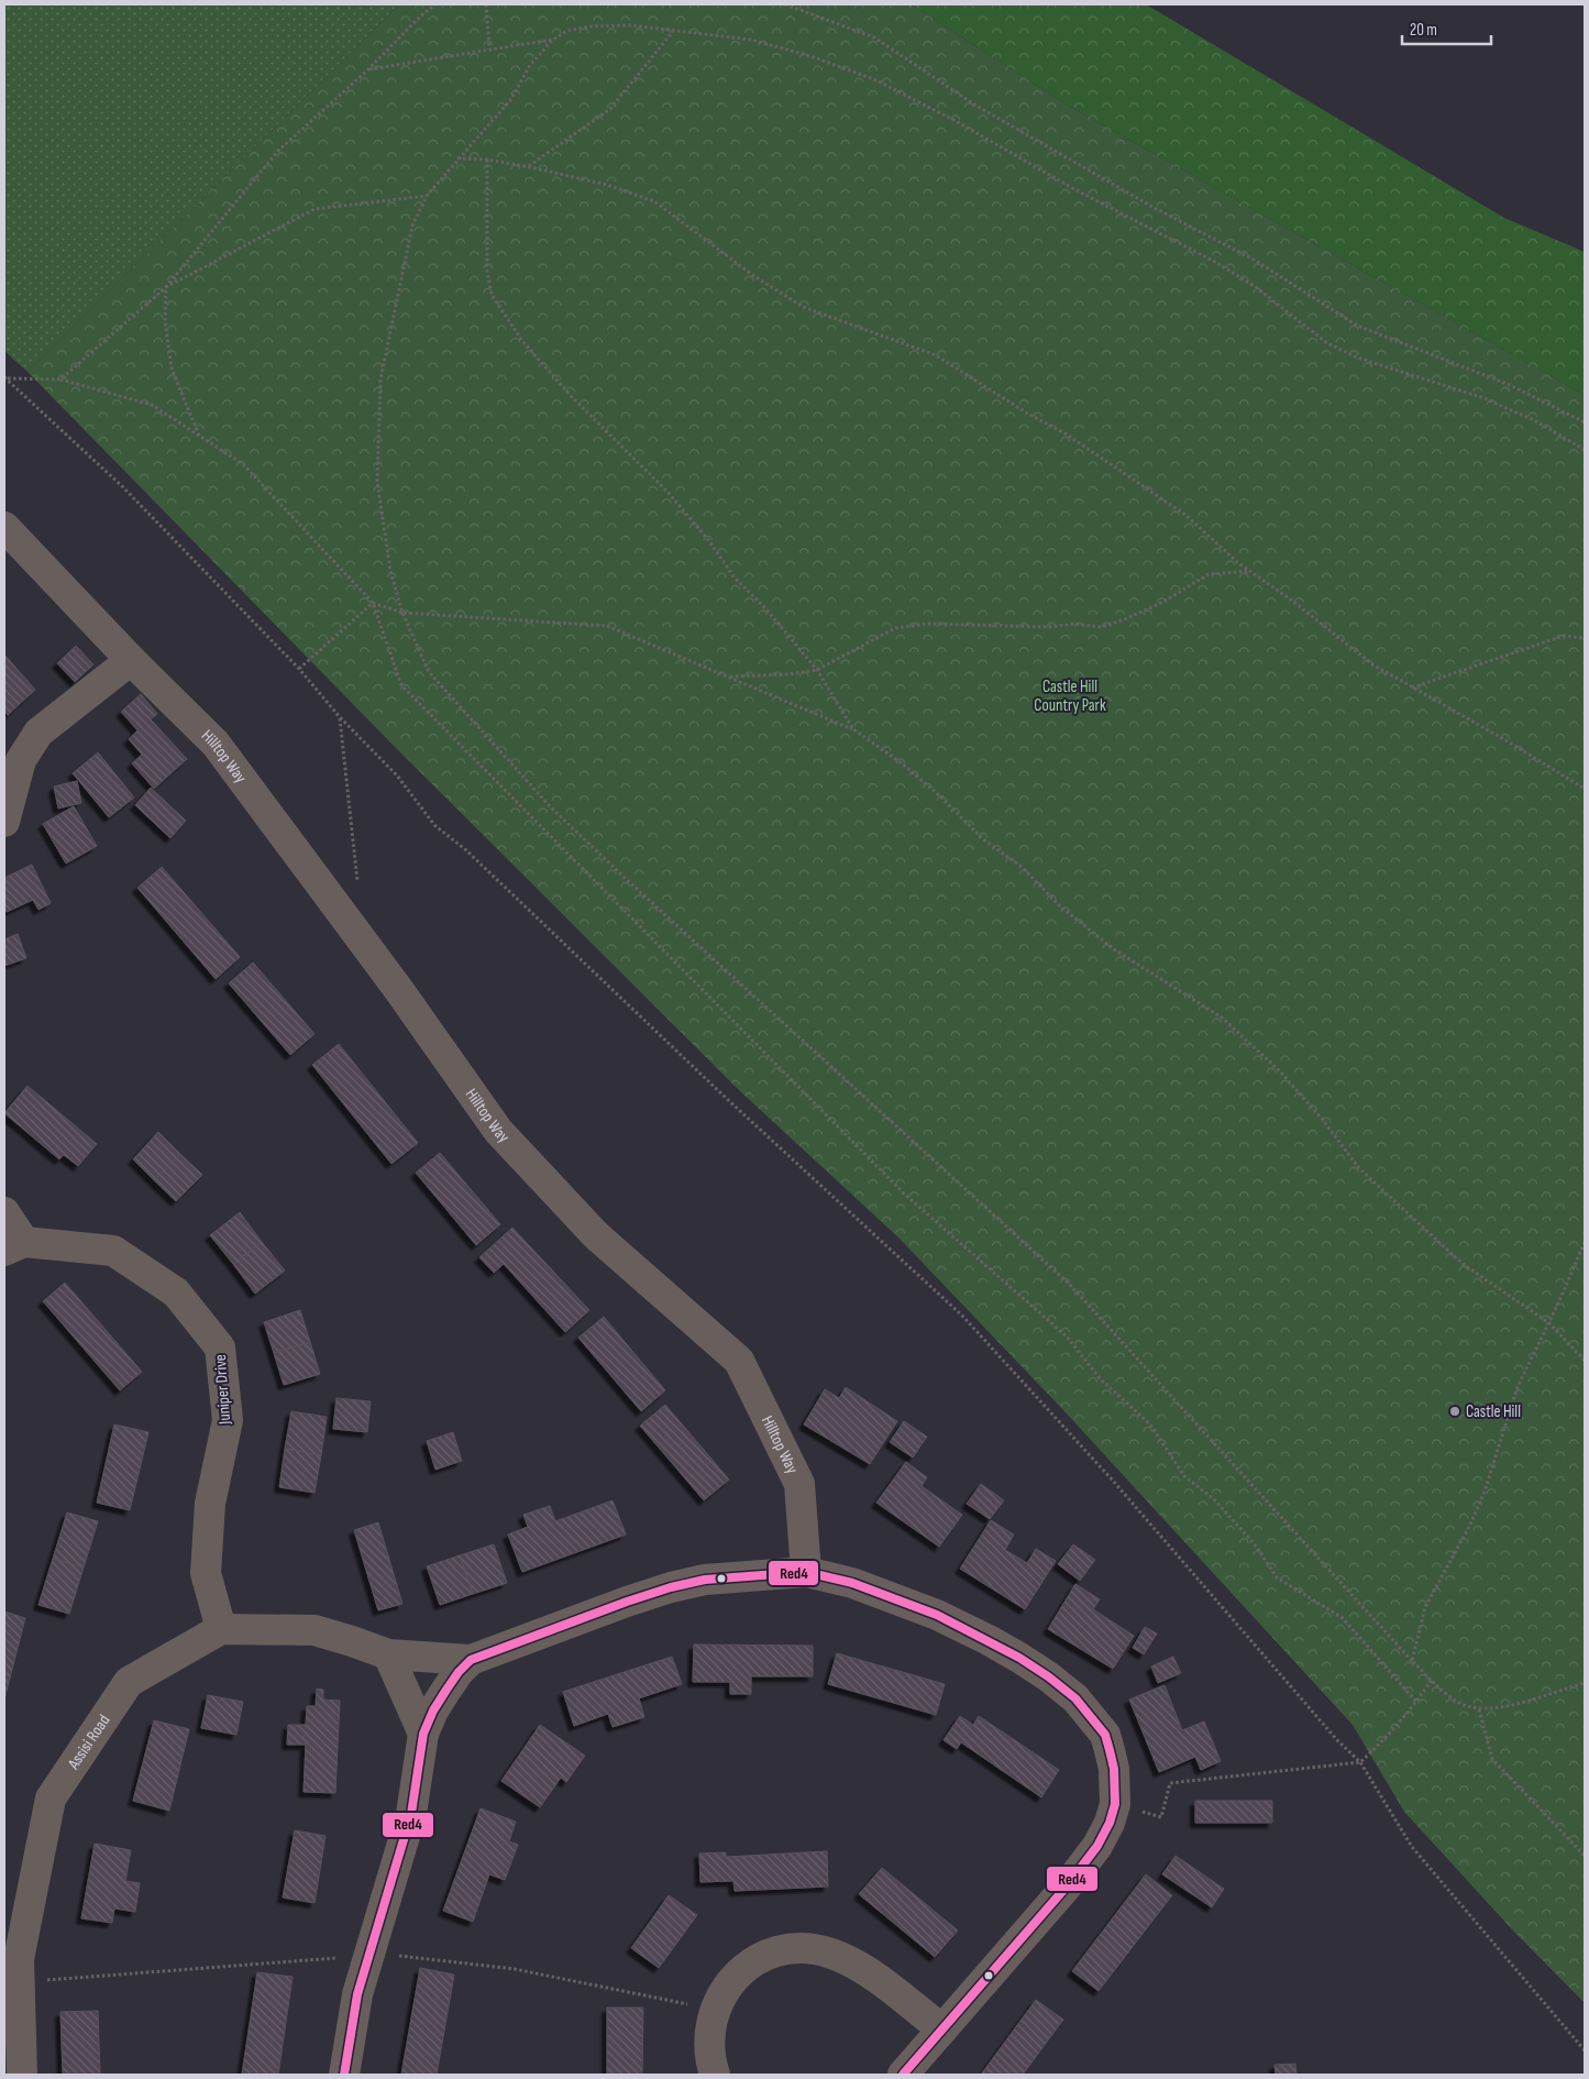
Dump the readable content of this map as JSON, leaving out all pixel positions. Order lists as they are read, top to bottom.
{
  "streets": {
    "street": ["Hilltop Way", "Juniper Drive", "Assisi Road"]
  },
  "crossings": [
    ["Juniper Drive", "Assisi Road"]
  ],
  "parks": ["Castle Hill Country Park"],
  "places": ["Castle Hill"],
  "lines": ["transit line Red4"],
  "scale_bar": "20 m"
}
